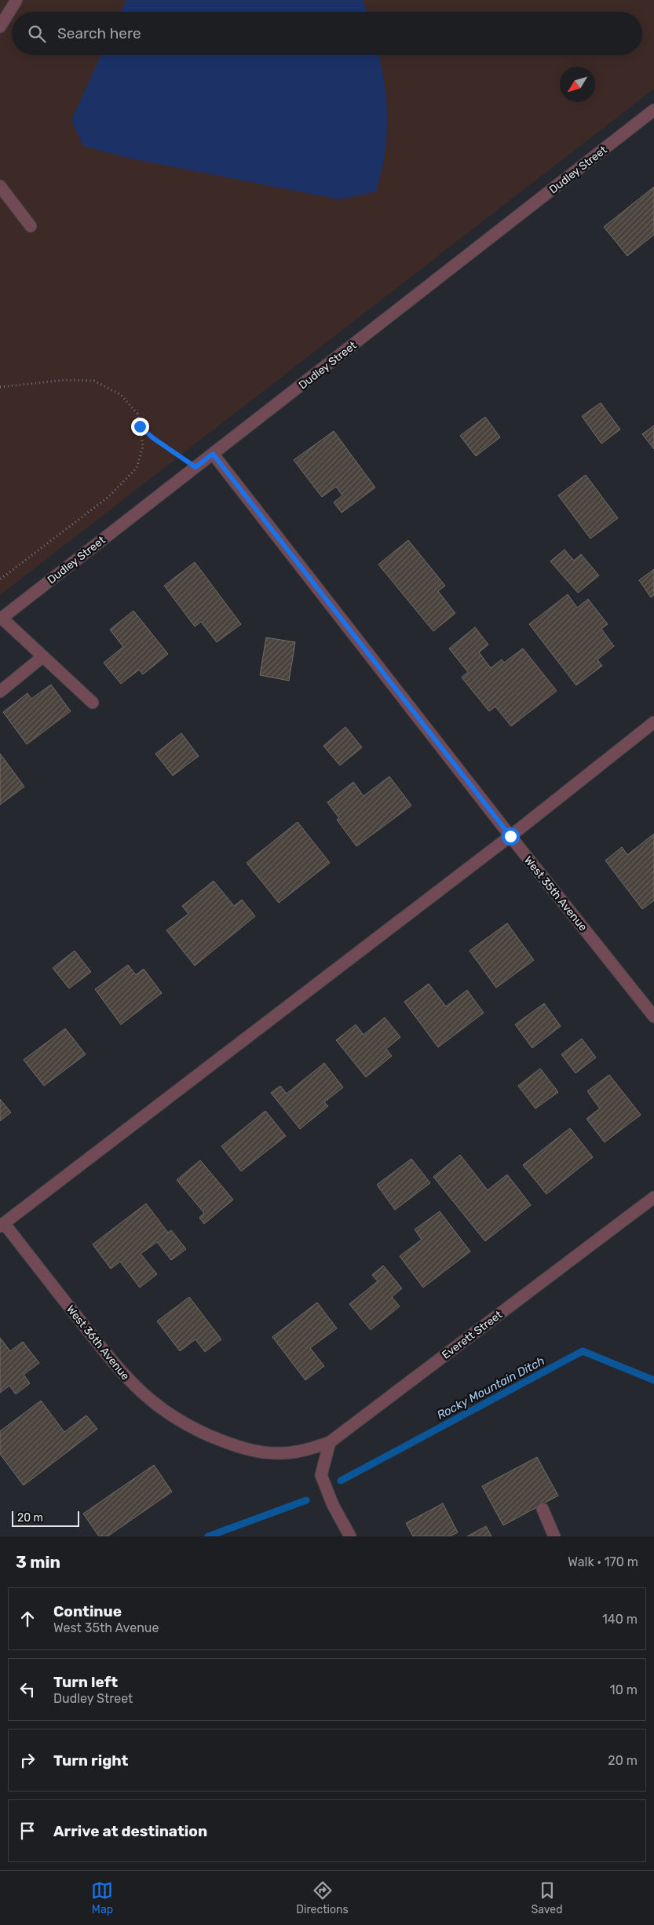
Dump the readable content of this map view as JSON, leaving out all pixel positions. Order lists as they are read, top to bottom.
{
  "streets": {
    "street": [
      "Dudley Street",
      "West 35th Avenue",
      "Everett Street",
      "West 36th Avenue"
    ]
  },
  "crossings": [
    ["Dudley Street", "West 35th Avenue"],
    ["Everett Street", "West 36th Avenue"]
  ],
  "water": ["Rocky Mountain Ditch"],
  "scale_bar": "20 m",
  "north": "bottom left",
  "page": {
    "search": "Search here",
    "scale": "20 m",
    "heading": ["3 min", "Walk · 170 m"],
    "list": [
      ["Continue", "West 35th Avenue", "140 m"],
      ["Turn left", "Dudley Street", "10 m"],
      ["Turn right", "20 m"],
      "Arrive at destination"
    ],
    "nav": ["Map", "Directions", "Saved"]
  }
}
